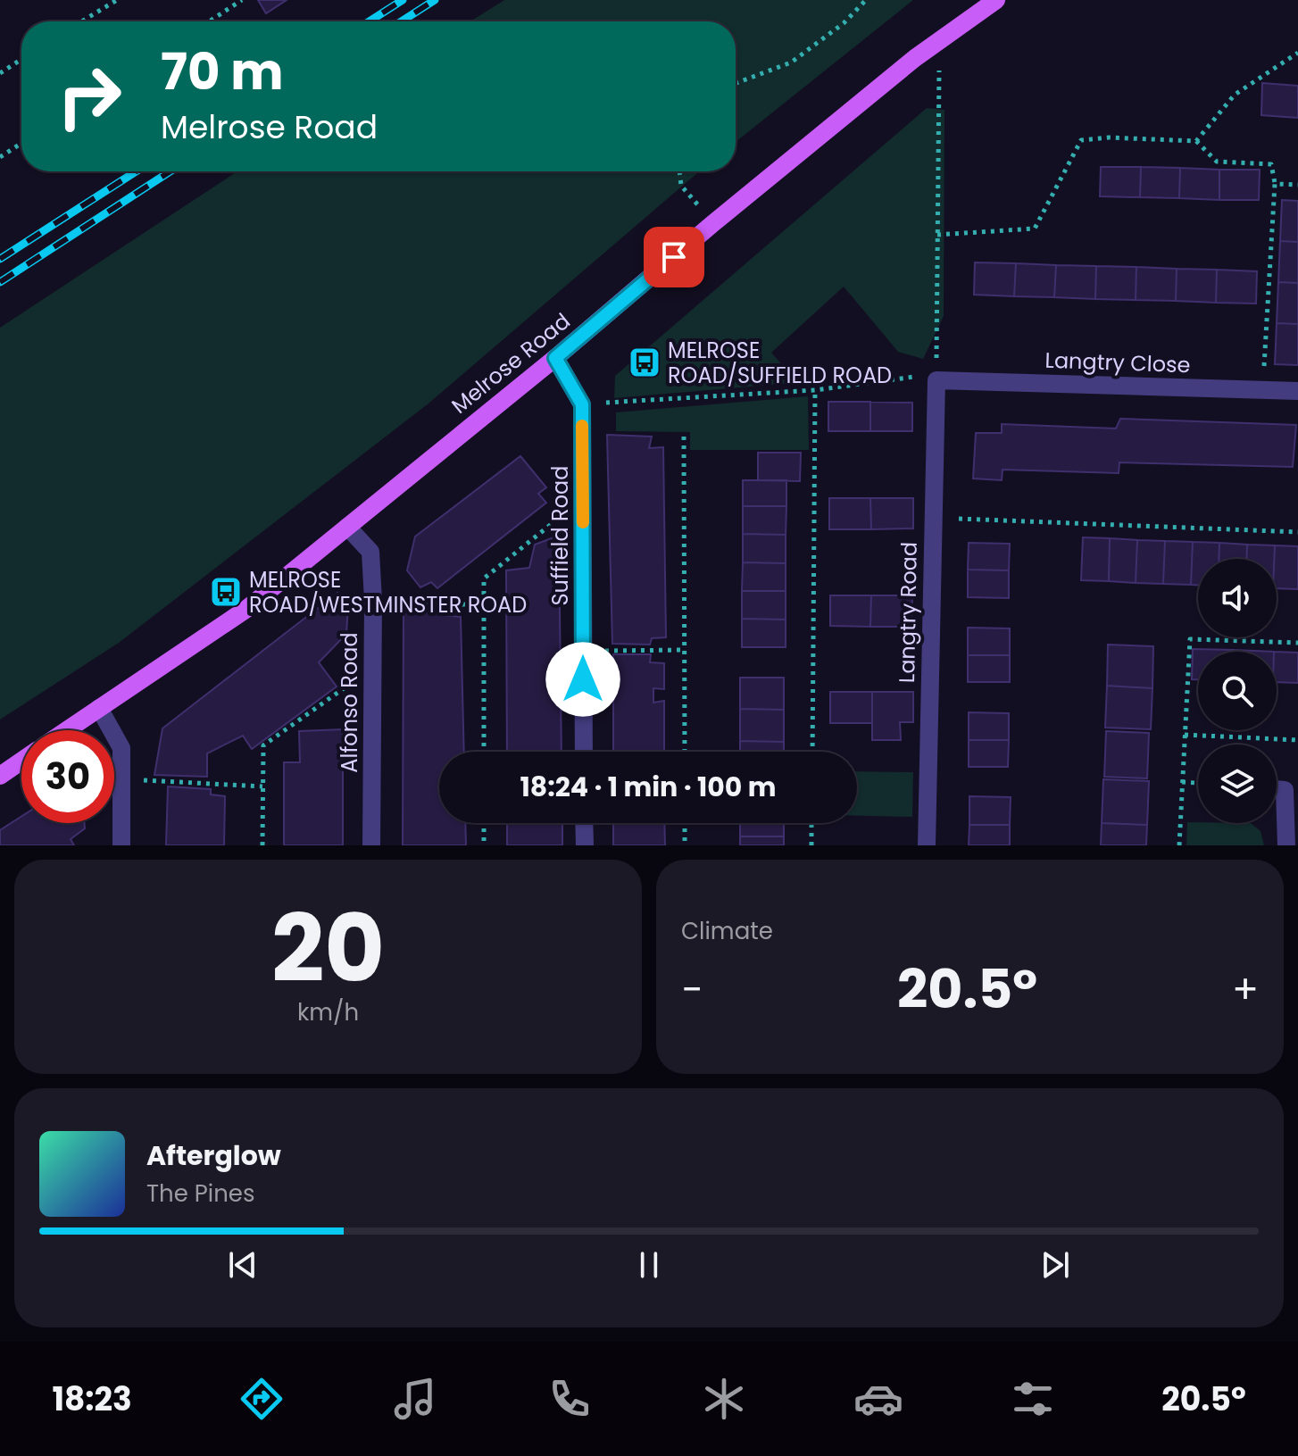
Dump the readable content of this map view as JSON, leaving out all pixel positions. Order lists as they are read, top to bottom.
{
  "streets": {
    "main road": ["Melrose Road"],
    "street": [
      "Langtry Close",
      "Suffield Road",
      "Langtry Road",
      "Alfonso Road"
    ]
  },
  "crossings": [
    ["Langtry Close", "Langtry Road"],
    ["Melrose Road", "Suffield Road"],
    ["Melrose Road", "Alfonso Road"]
  ],
  "places": {
    "bus stop": ["MELROSE ROAD/SUFFIELD ROAD", "MELROSE ROAD/WESTMINSTER ROAD"]
  },
  "page": {
    "turn": ["70 m", "Melrose Road"],
    "limit": "30",
    "trip": "18:24 · 1 min · 100 m",
    "tile": [
      ["20", "km/h"],
      "Climate"
    ],
    "heat": ["−", "20.5°", "+"],
    "song": ["Afterglow", "The Pines"],
    "tabs": ["18:23", "20.5°"]
  }
}
